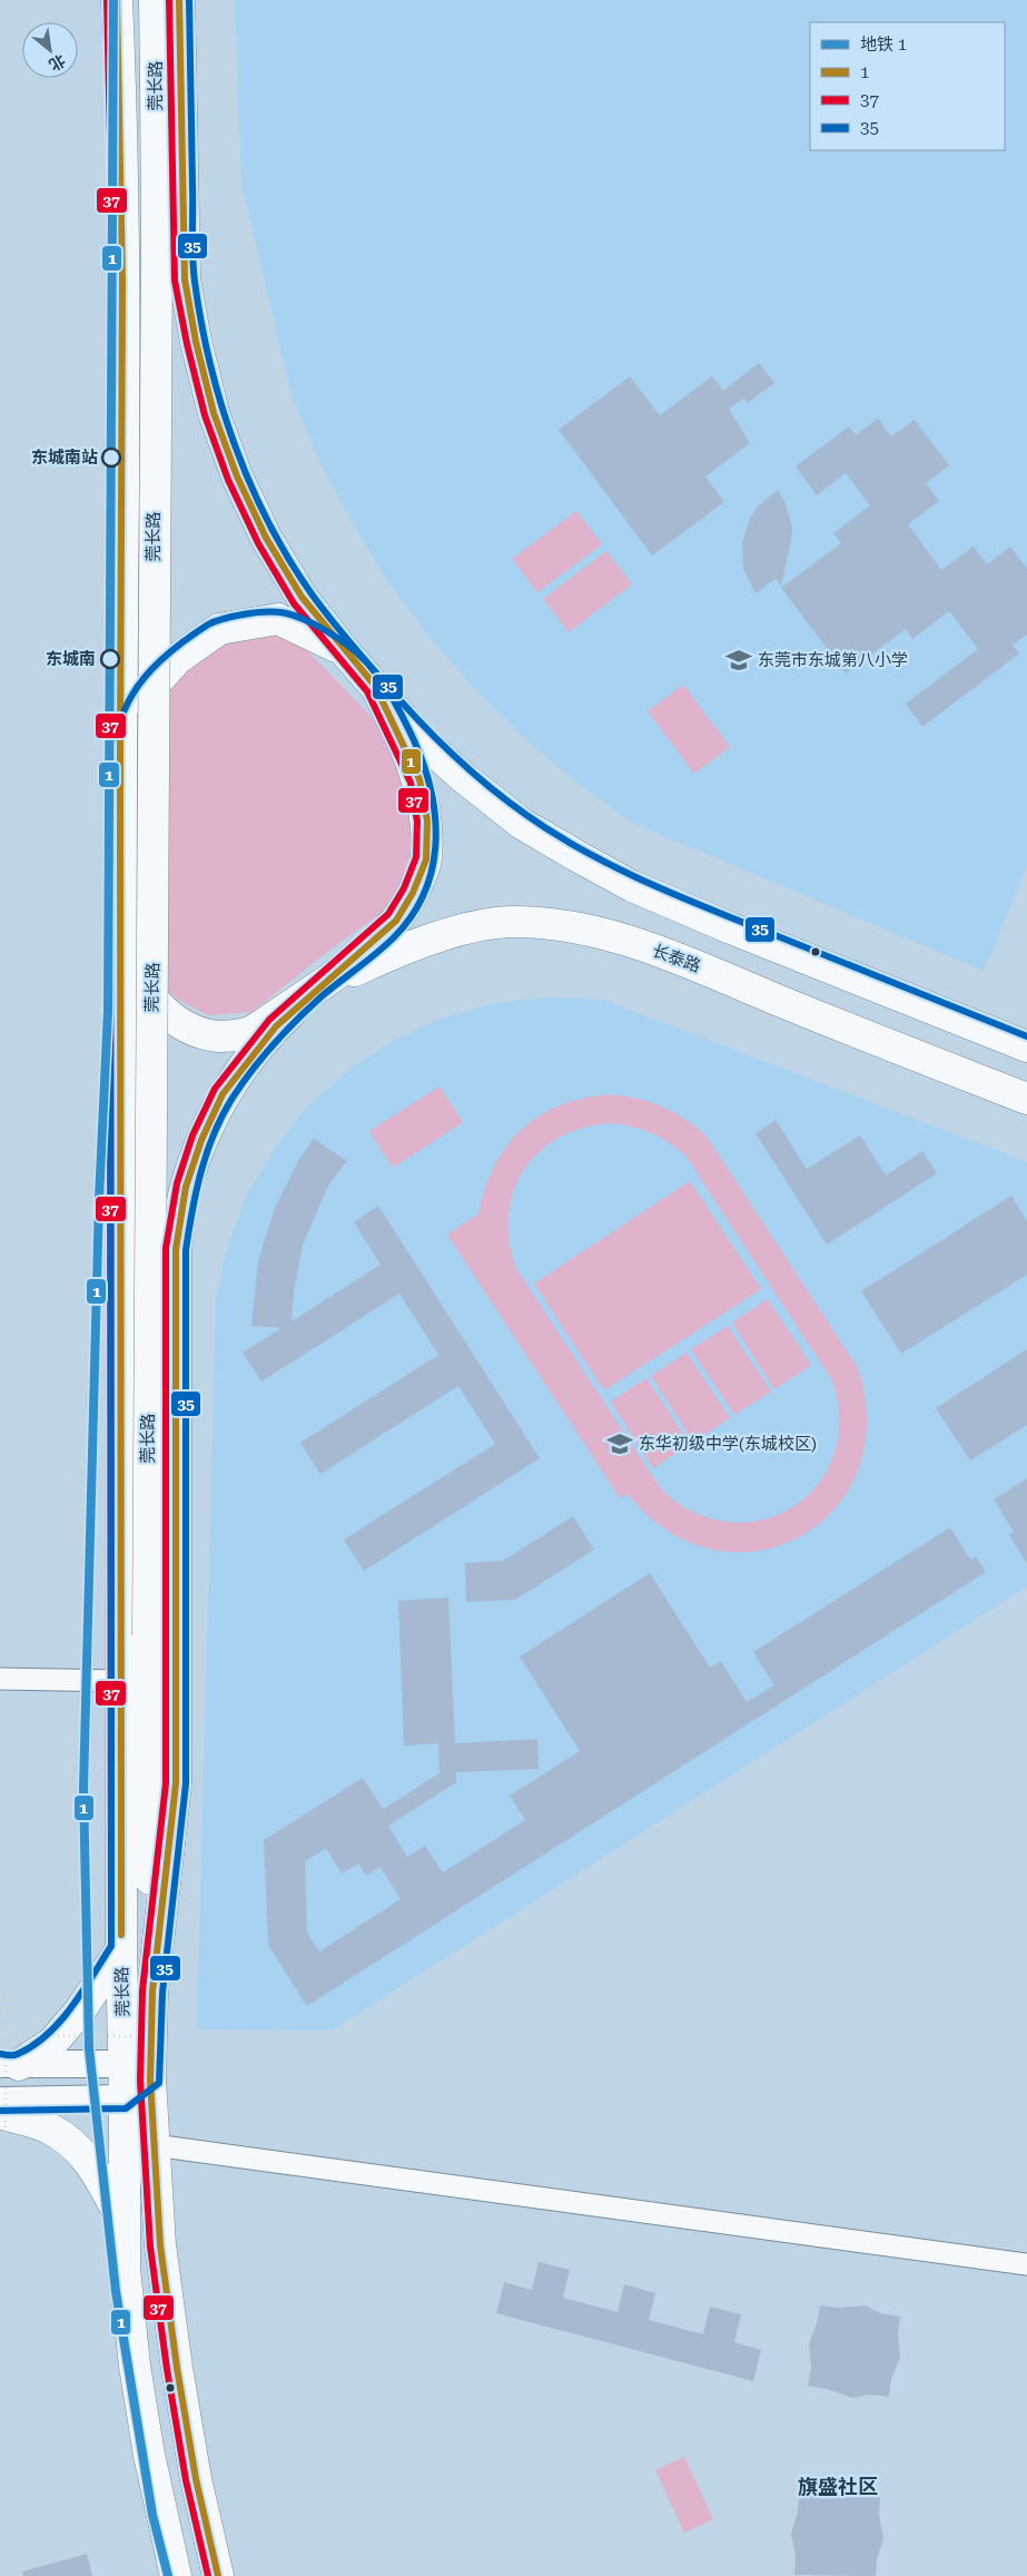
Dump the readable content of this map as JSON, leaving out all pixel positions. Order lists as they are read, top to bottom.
{
  "streets": {
    "main road": ["莞长路", "长泰路"]
  },
  "crossings": [
    ["莞长路", "长泰路"]
  ],
  "districts": ["旗盛社区"],
  "places": {
    "other": ["东城南站", "东城南"],
    "school or university": ["东莞市东城第八小学", "东华初级中学(东城校区)"]
  },
  "lines": [
    "metro line 1",
    "transit line 1",
    "transit line 37",
    "transit line 35"
  ],
  "legend": [
    "地铁 1",
    "1",
    "37",
    "35"
  ],
  "north": "bottom right"
}
